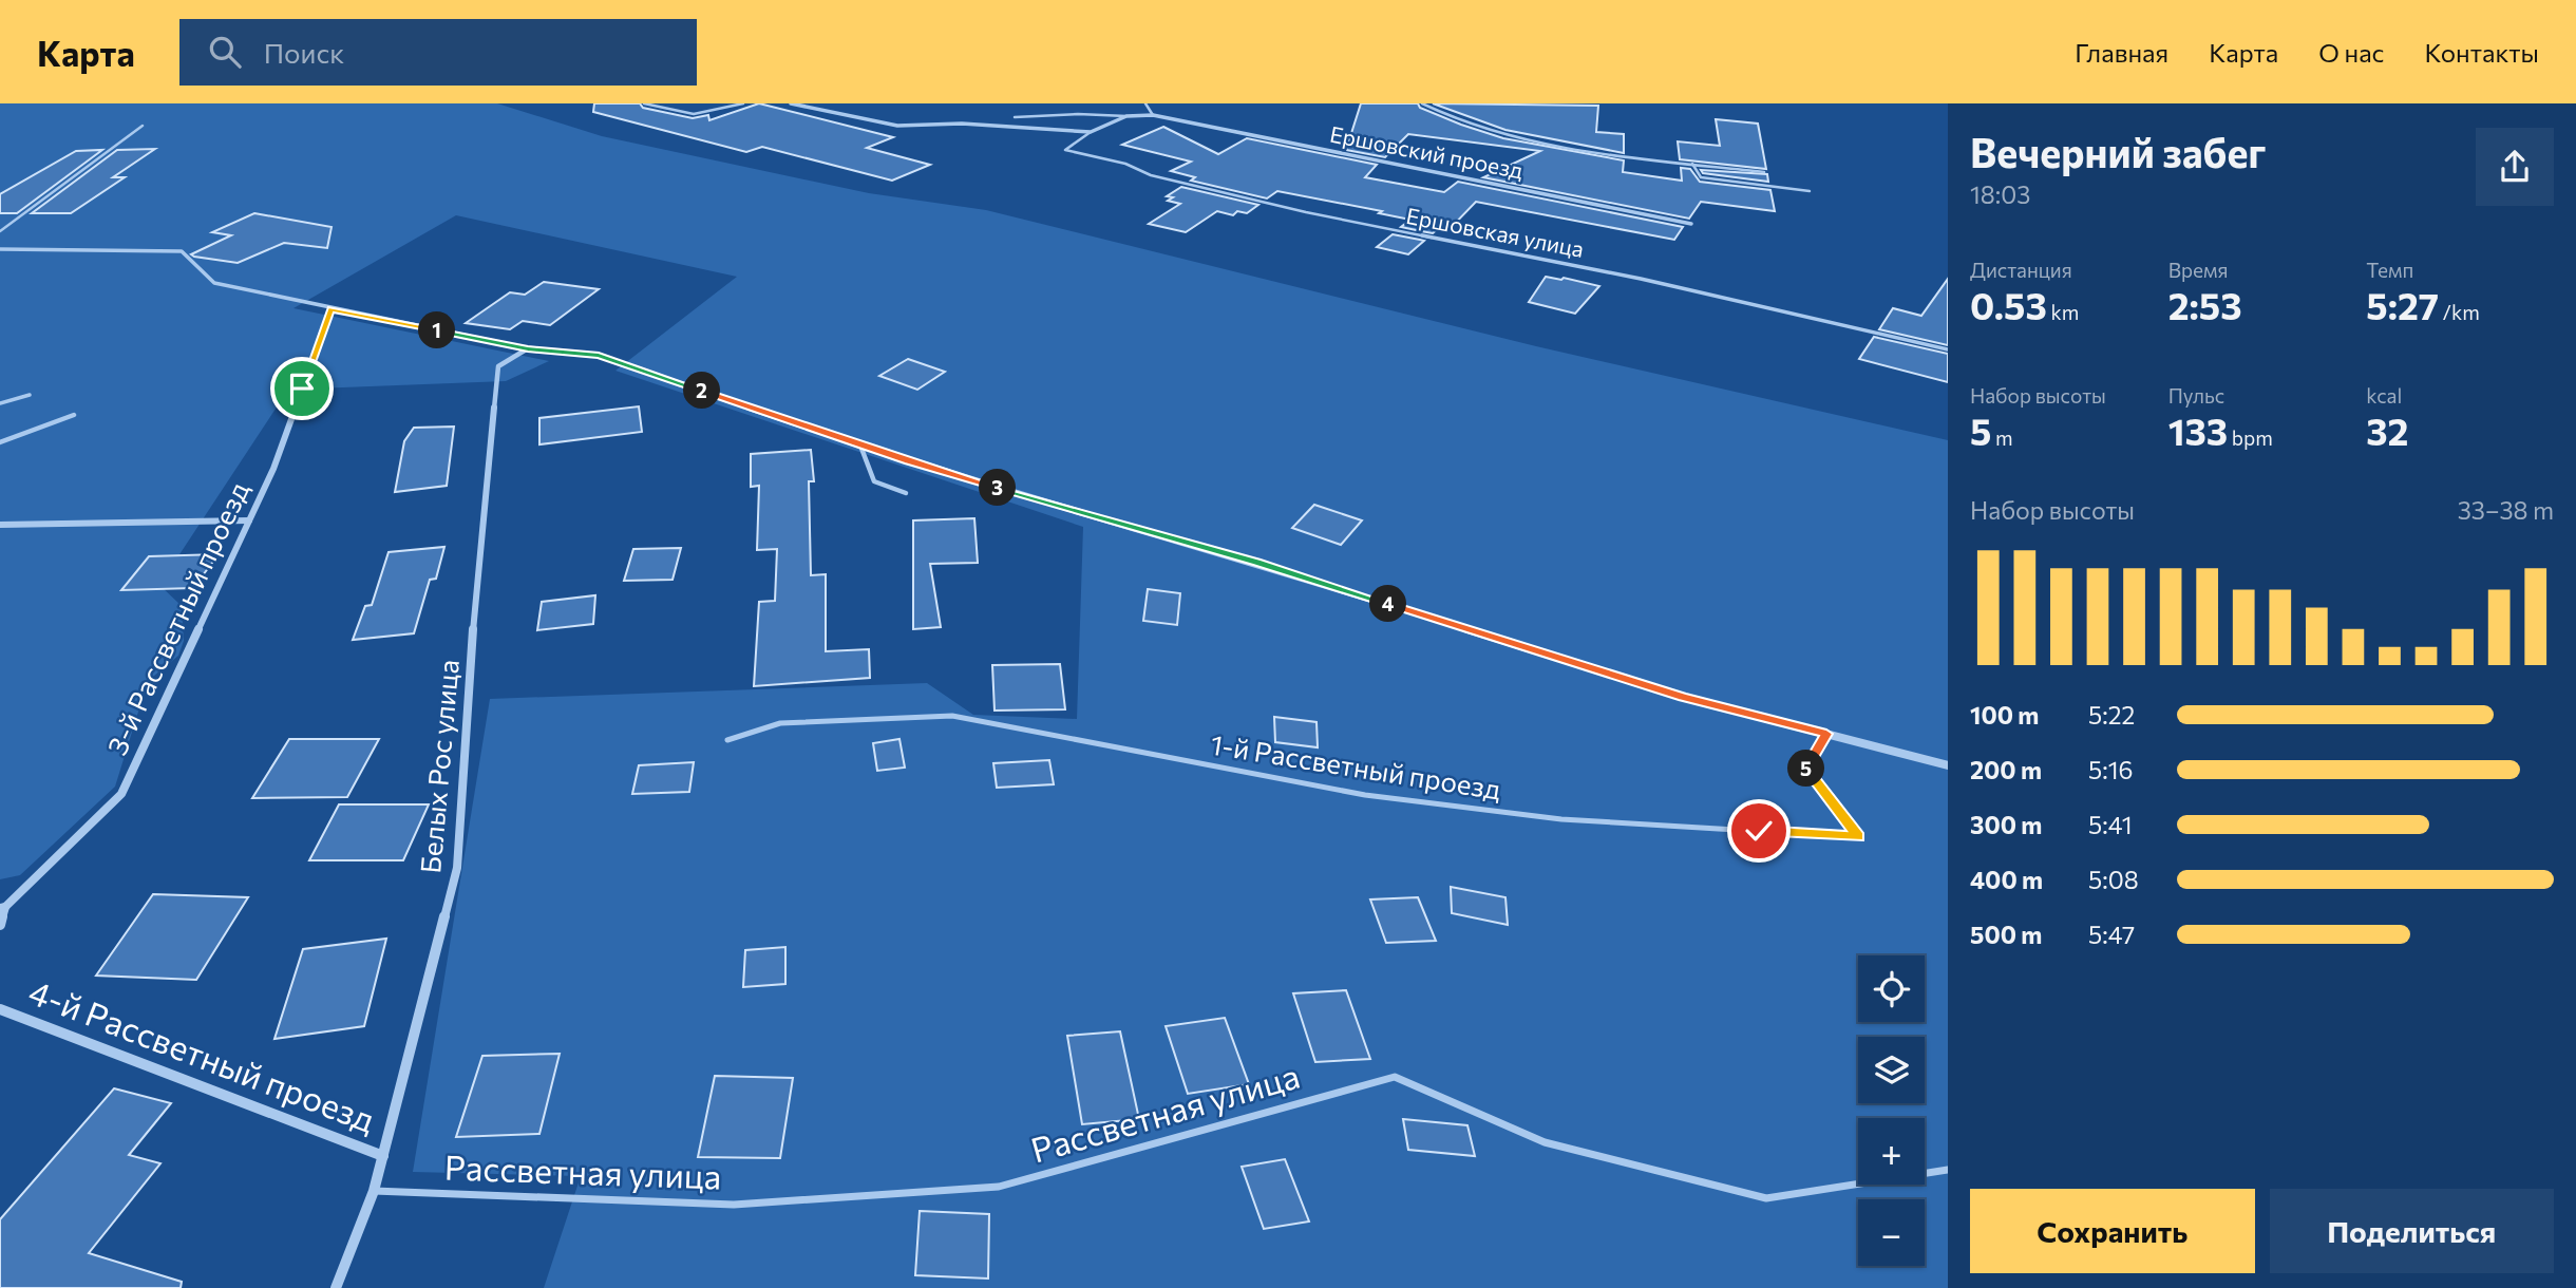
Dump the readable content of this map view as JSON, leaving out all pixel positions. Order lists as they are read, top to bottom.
{
  "streets": {
    "street": [
      "Ершовский проезд",
      "3-й Рассветный проезд",
      "Белых Рос улица",
      "4-й Рассветный проезд"
    ],
    "lane": ["Ершовская улица", "1-й Рассветный проезд", "Рассветная улица"]
  },
  "crossings": [
    ["Белых Рос улица", "4-й Рассветный проезд"],
    ["Белых Рос улица", "Рассветная улица"]
  ],
  "page": {
    "header": "Карта",
    "search": "Поиск",
    "nav": [
      "Главная",
      "Карта",
      "О нас",
      "Контакты"
    ],
    "heading": ["Вечерний забег", "18:03"],
    "stats": [
      ["Дистанция", "0.53 km"],
      ["Время", "2:53"],
      ["Темп", "5:27 /km"],
      ["Набор высоты", "5 m"],
      ["Пульс", "133 bpm"],
      ["kcal", "32"]
    ],
    "pins": [
      "1",
      "2",
      "3",
      "4",
      "5"
    ],
    "chart": ["Набор высоты", "33–38 m"],
    "list": [
      {
        "name": "100 m",
        "note": "5:22"
      },
      {
        "name": "200 m",
        "note": "5:16"
      },
      {
        "name": "300 m",
        "note": "5:41"
      },
      {
        "name": "400 m",
        "note": "5:08"
      },
      {
        "name": "500 m",
        "note": "5:47"
      }
    ],
    "map_buttons": ["+", "−"],
    "buttons": ["Сохранить", "Поделиться"]
  }
}
